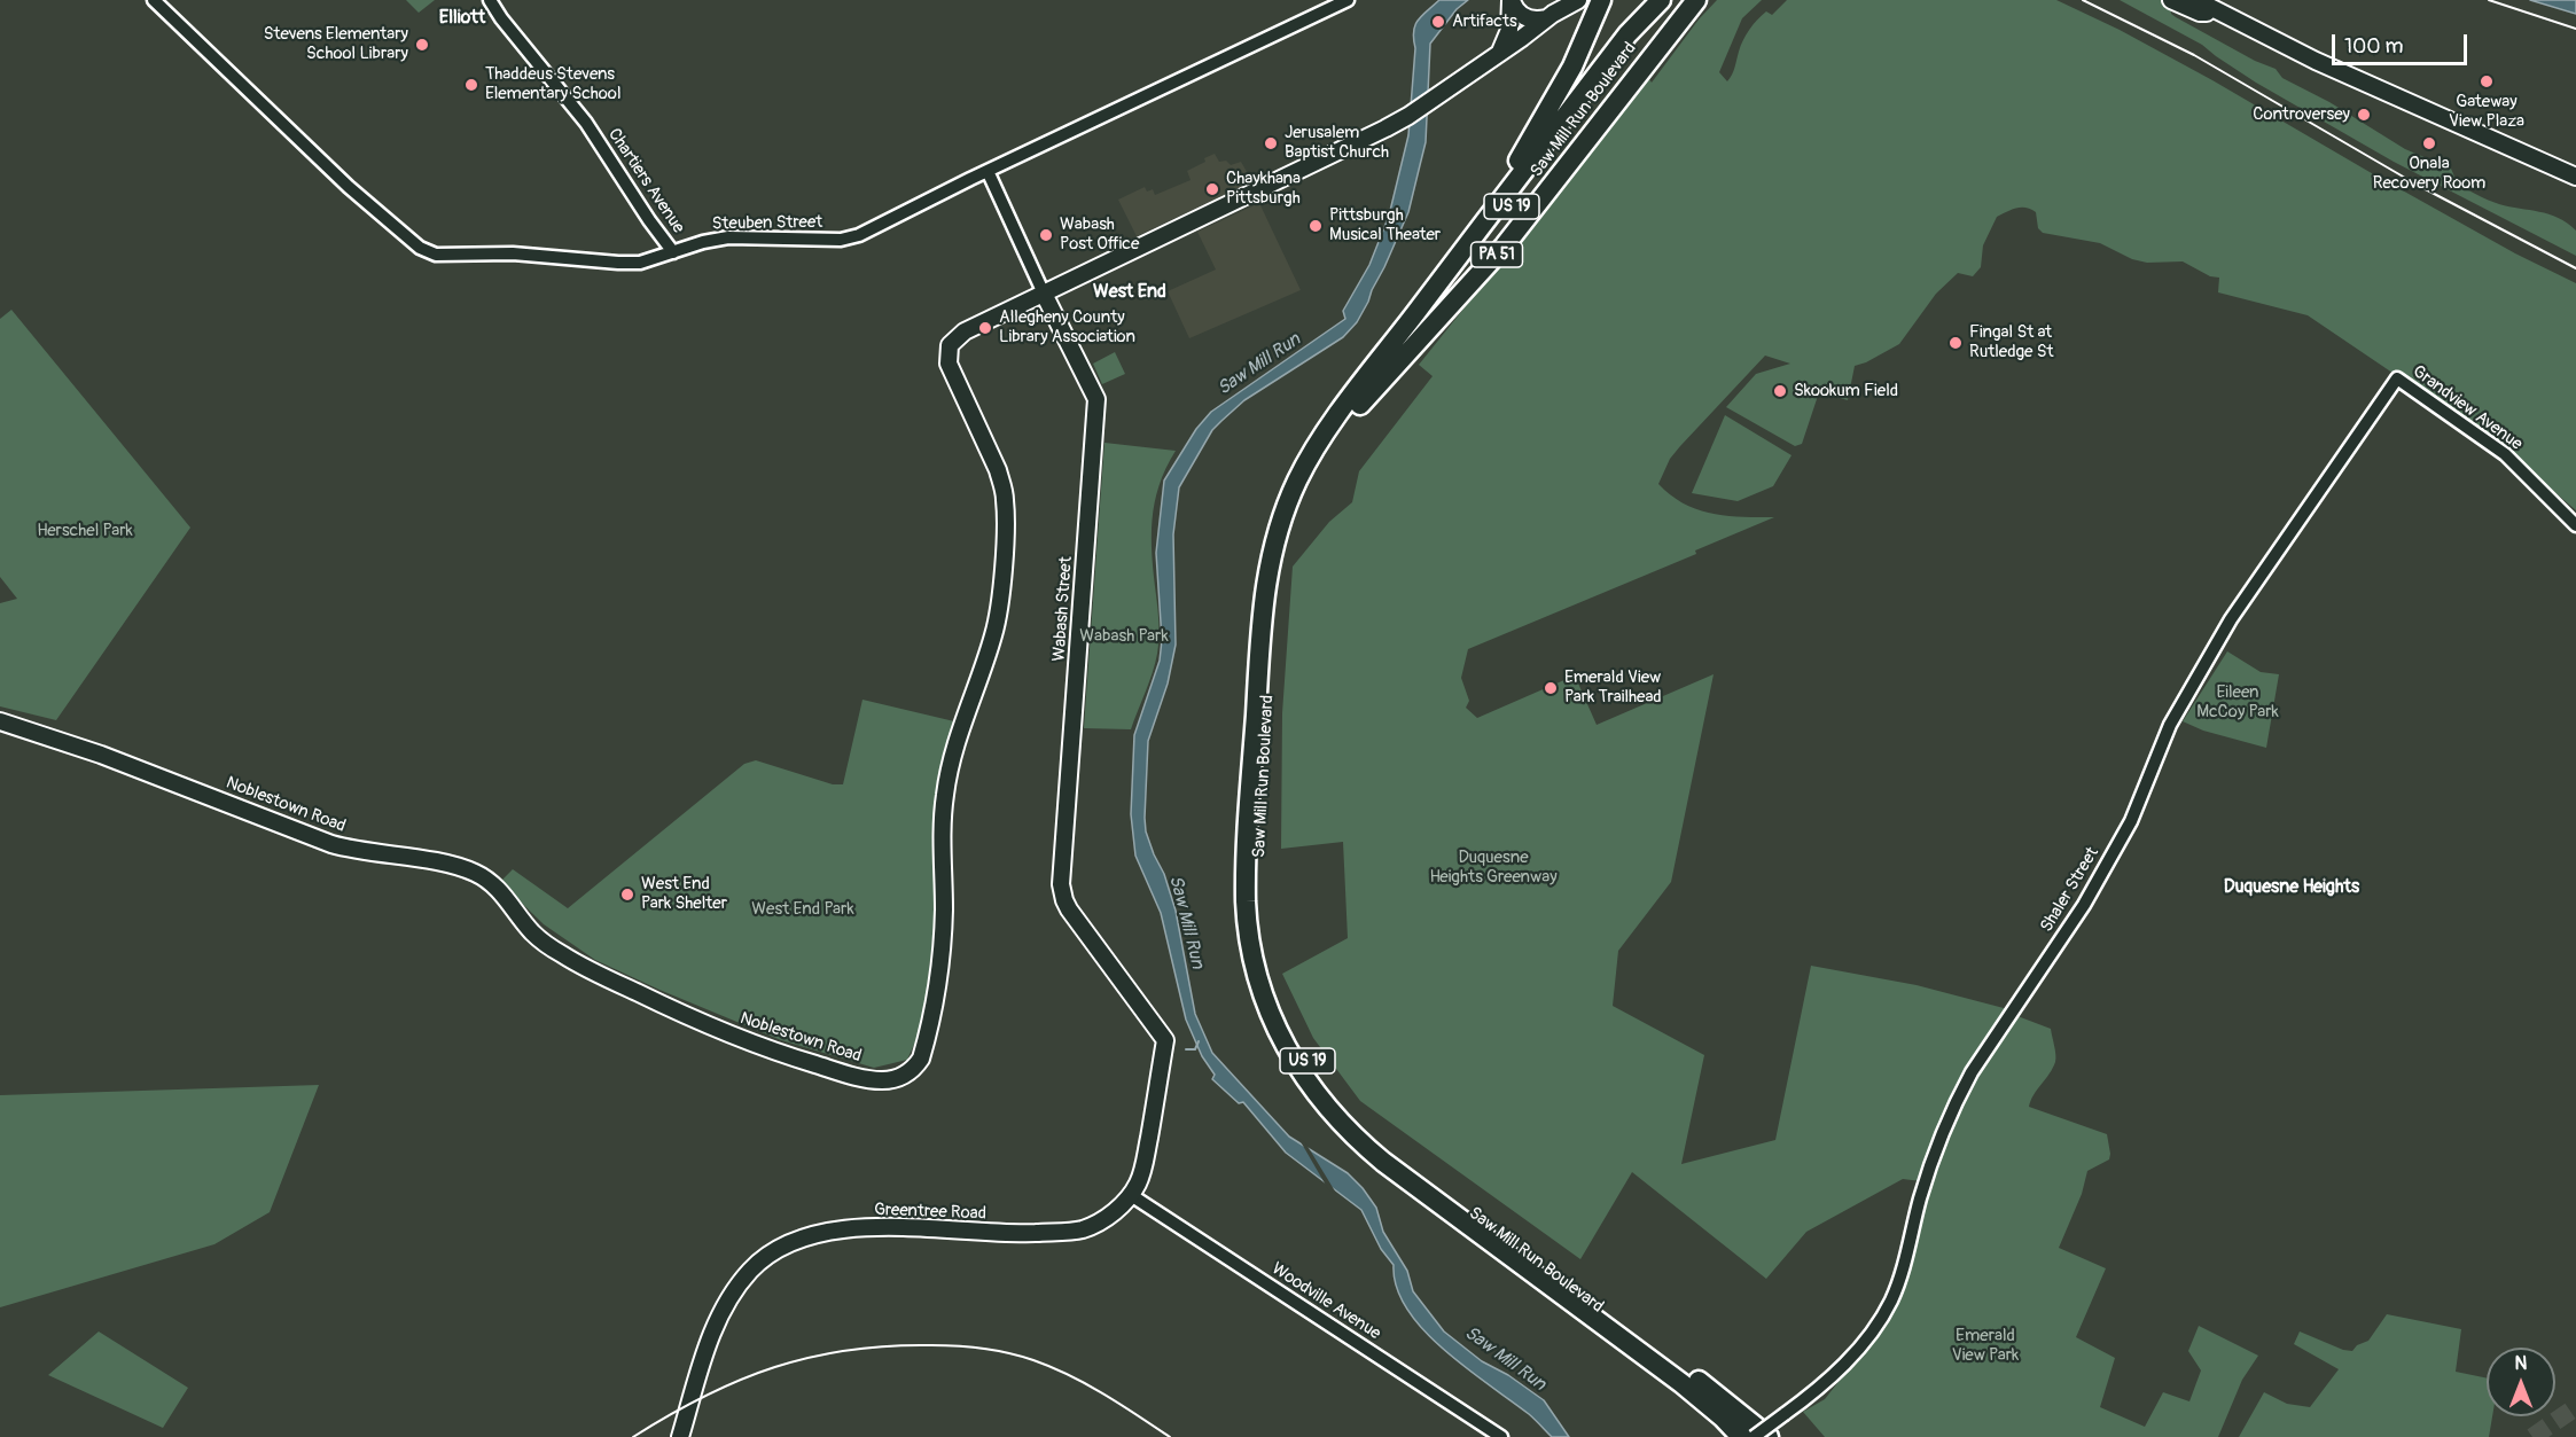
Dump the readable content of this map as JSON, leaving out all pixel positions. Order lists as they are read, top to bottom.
{
  "streets": {
    "highway": ["Saw Mill Run Boulevard", "US 19", "PA 51"],
    "main road": ["Wabash Street", "Noblestown Road", "Greentree Road"],
    "street": [
      "Chartiers Avenue",
      "Steuben Street",
      "Grandview Avenue",
      "Shaler Street",
      "Woodville Avenue"
    ]
  },
  "crossings": [
    ["Saw Mill Run Boulevard", "PA 51"],
    ["Chartiers Avenue", "Steuben Street"],
    ["Steuben Street", "Wabash Street"],
    ["Grandview Avenue", "Shaler Street"],
    ["Wabash Street", "Noblestown Road"],
    ["Wabash Street", "Greentree Road"],
    ["Greentree Road", "Woodville Avenue"]
  ],
  "districts": ["Elliott", "West End", "Duquesne Heights"],
  "water": ["Saw Mill Run"],
  "parks": [
    "Herschel Park",
    "Wabash Park",
    "Eileen McCoy Park",
    "Duquesne Heights Greenway",
    "West End Park",
    "Emerald View Park"
  ],
  "places": [
    "Artifacts",
    "Stevens Elementary School Library",
    "Gateway View Plaza",
    "Thaddeus Stevens Elementary School",
    "Controversey",
    "Jerusalem Baptist Church",
    "Onala Recovery Room",
    "Chaykhana Pittsburgh",
    "Pittsburgh Musical Theater",
    "Wabash Post Office",
    "Allegheny County Library Association",
    "Fingal St at Rutledge St",
    "Skookum Field",
    "Emerald View Park Trailhead",
    "West End Park Shelter"
  ],
  "scale_bar": "100 m",
  "north": "top"
}
